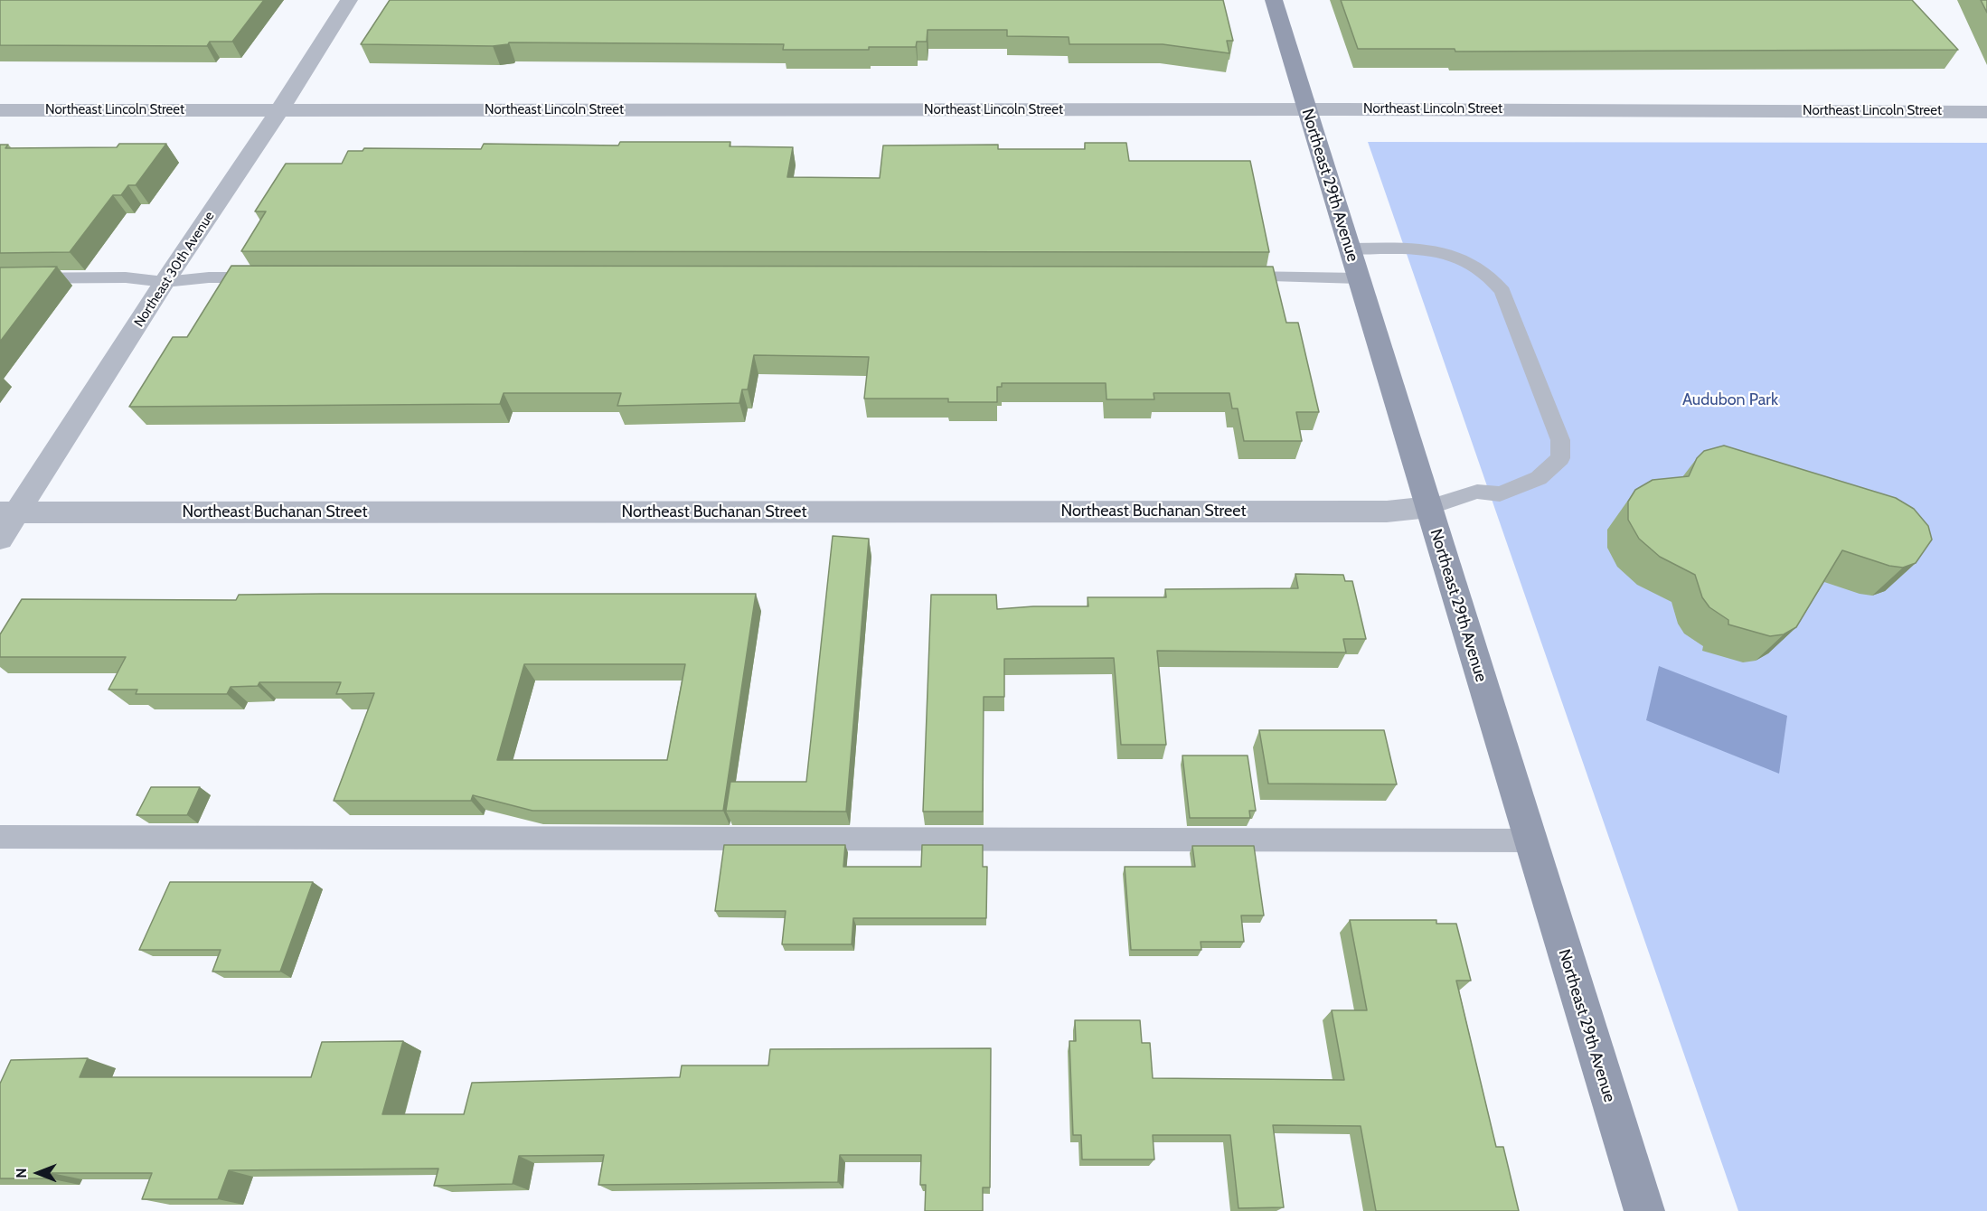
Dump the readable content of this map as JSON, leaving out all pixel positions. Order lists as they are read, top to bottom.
{
  "streets": {
    "street": [
      "Northeast Lincoln Street",
      "Northeast 29th Avenue",
      "Northeast 30th Avenue",
      "Northeast Buchanan Street"
    ]
  },
  "crossings": [
    ["Northeast Lincoln Street", "Northeast 29th Avenue"],
    ["Northeast Lincoln Street", "Northeast 30th Avenue"],
    ["Northeast 29th Avenue", "Northeast Buchanan Street"],
    ["Northeast 30th Avenue", "Northeast Buchanan Street"]
  ],
  "parks": ["Audubon Park"],
  "north": "left"
}
